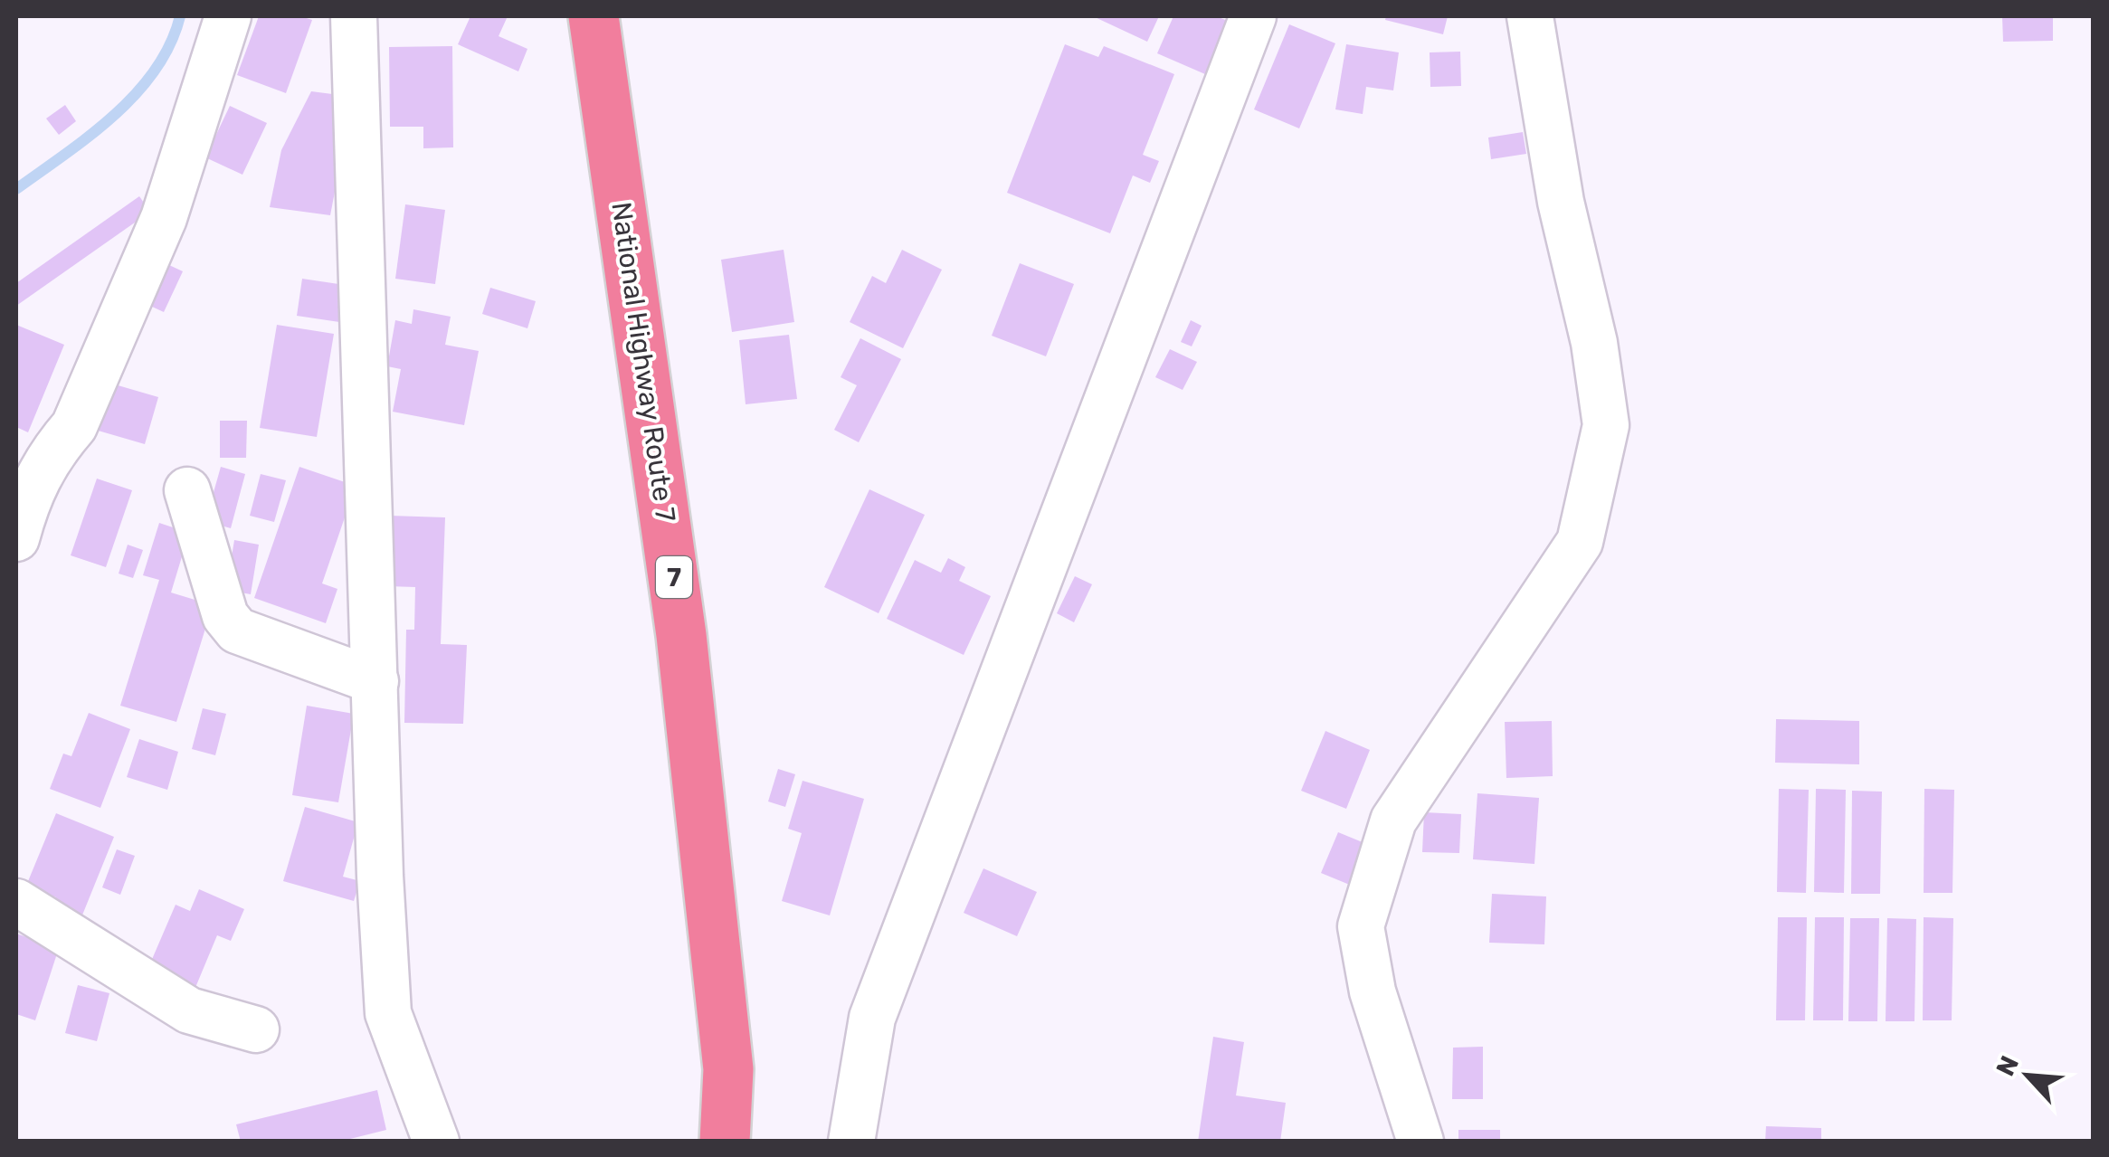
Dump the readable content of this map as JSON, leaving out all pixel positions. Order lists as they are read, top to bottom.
{
  "streets": {
    "highway": ["National Highway Route 7", "7"]
  },
  "north": "top left"
}
